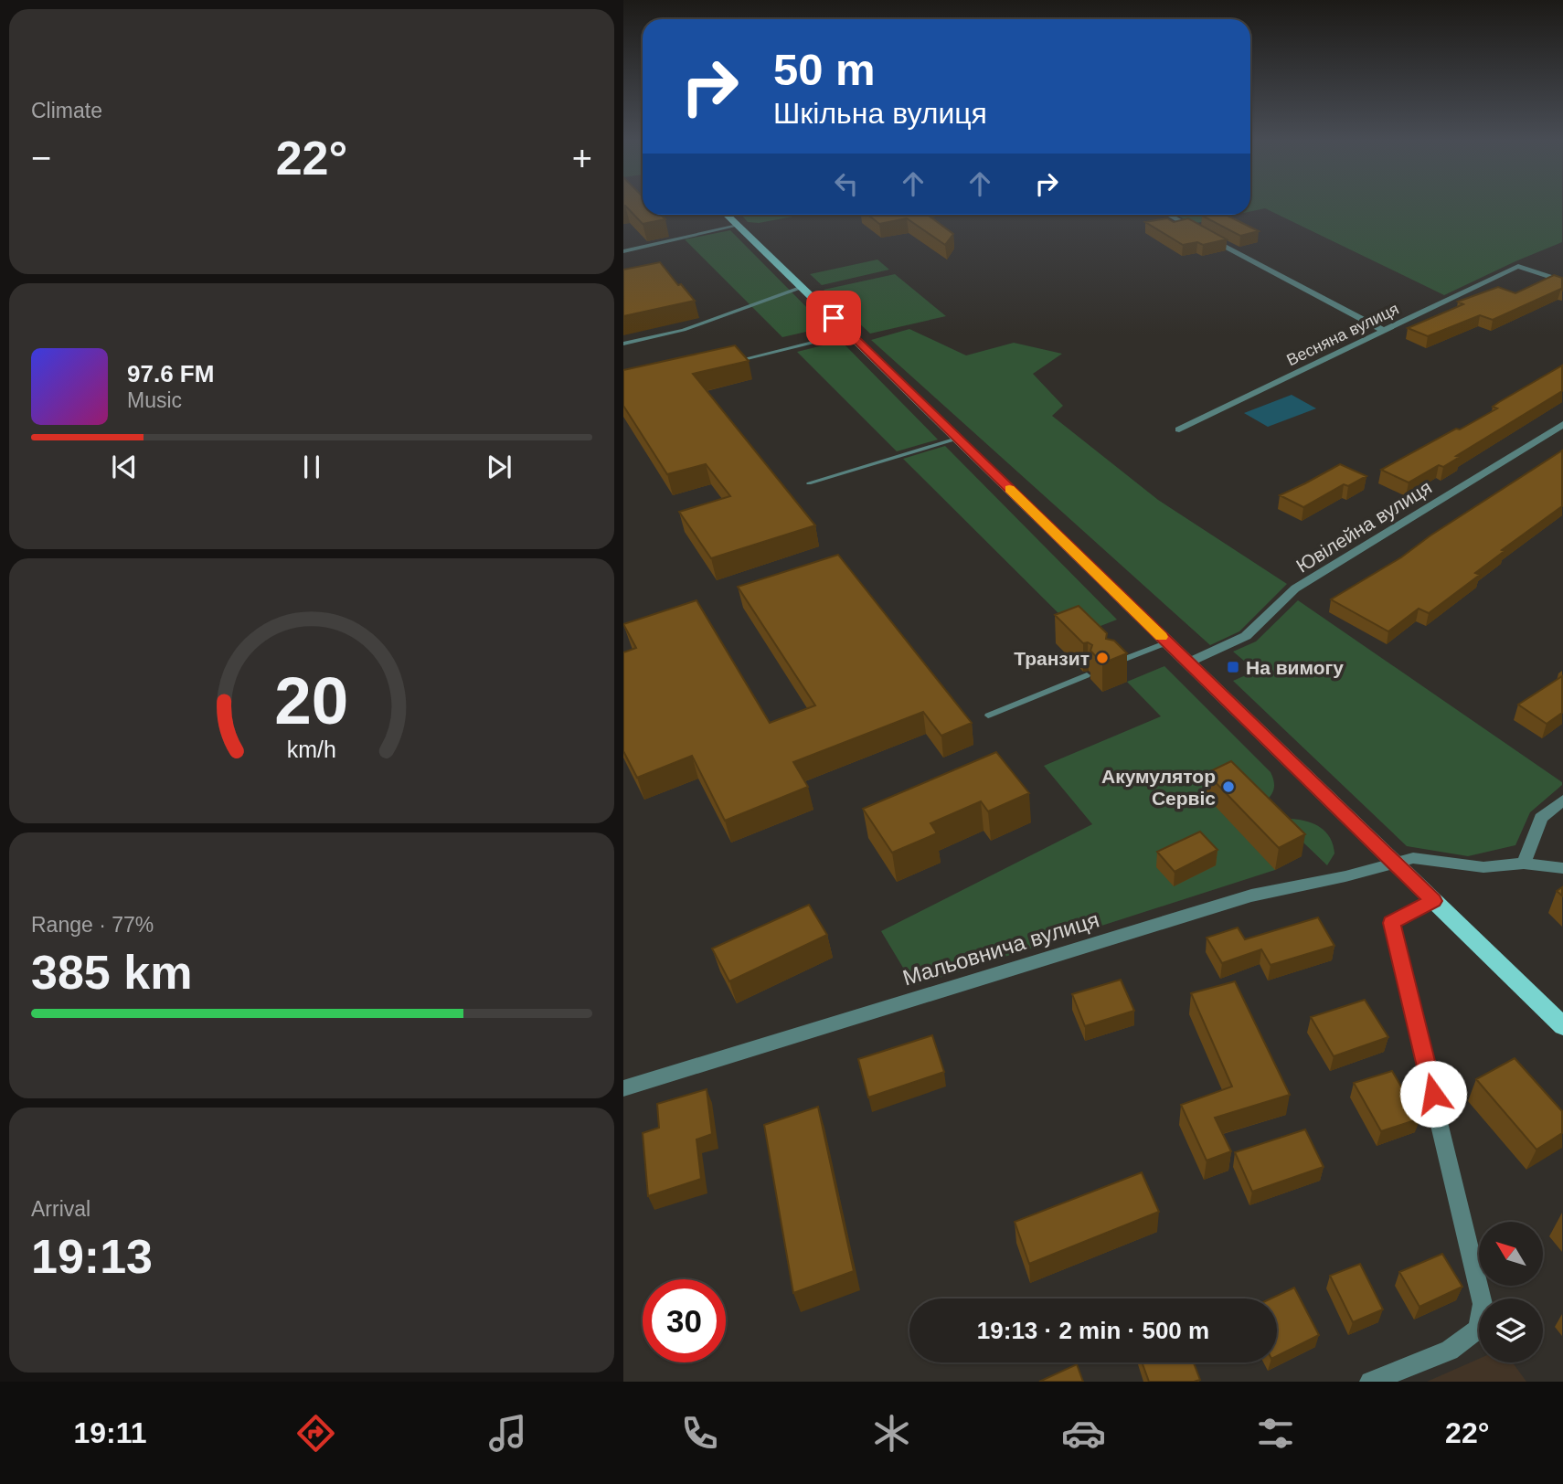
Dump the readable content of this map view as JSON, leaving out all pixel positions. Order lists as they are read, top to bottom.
{
  "streets": {
    "street": ["Весняна вулиця", "Ювілейна вулиця", "Мальовнича вулиця"]
  },
  "places": {
    "other": ["Транзит", "Акумулятор Сервіс"],
    "transit": ["На вимогу"]
  },
  "north": "top left",
  "page": {
    "tile": [
      "Climate",
      ["Range · 77%", "385 km"],
      ["Arrival", "19:13"]
    ],
    "turn": ["50 m", "Шкільна вулиця"],
    "heat": ["−", "22°", "+"],
    "song": ["97.6 FM", "Music"],
    "limit": "30",
    "trip": "19:13 · 2 min · 500 m",
    "tabs": ["19:11", "22°"],
    "gauge": ["20", "km/h"]
  }
}
